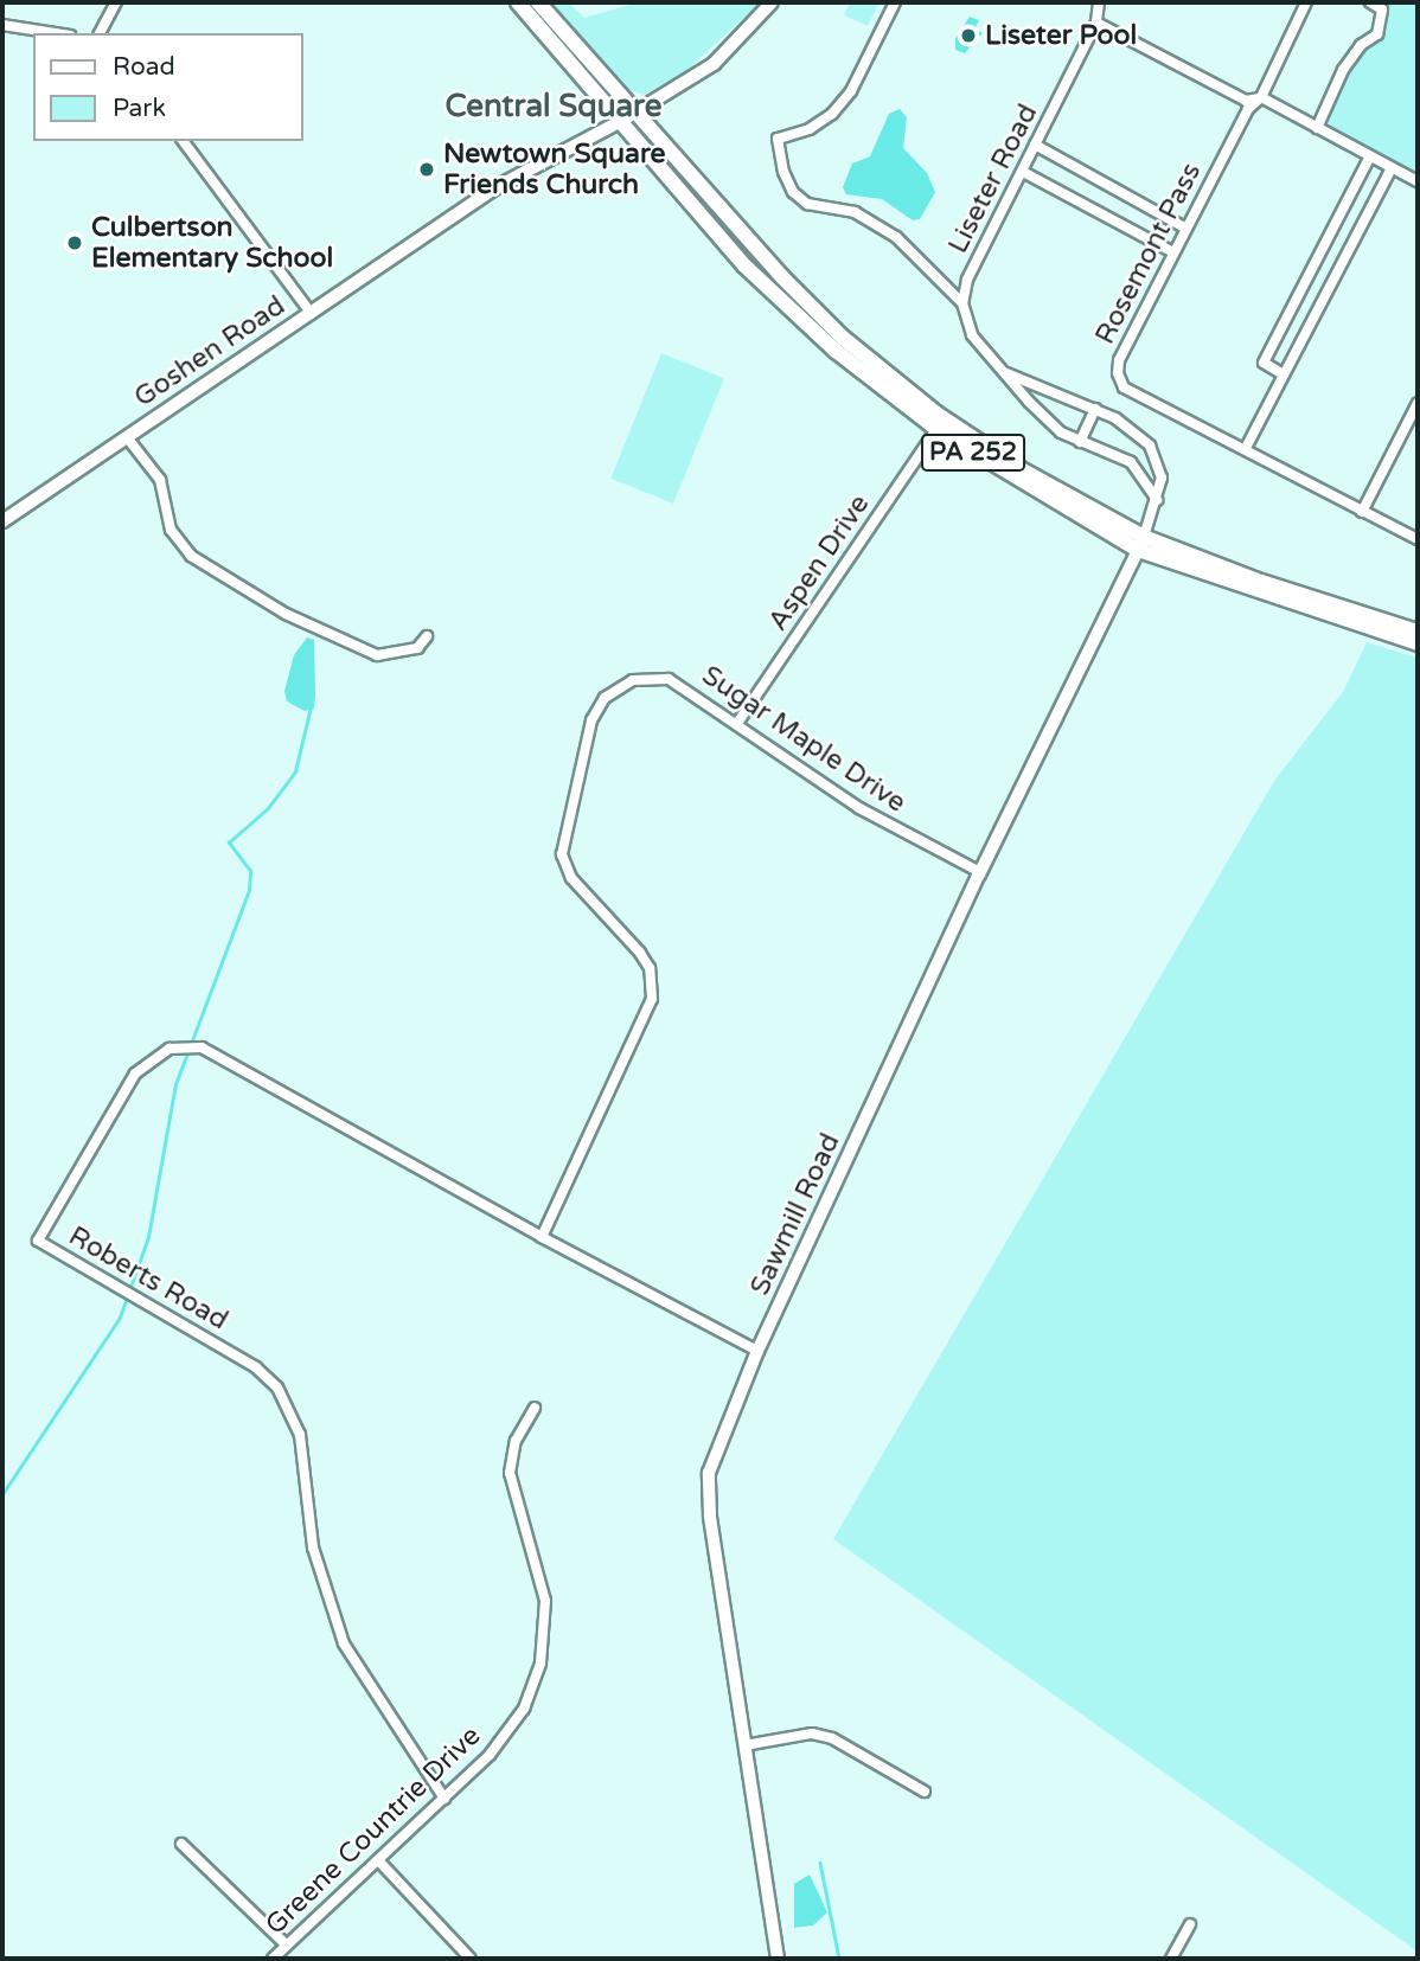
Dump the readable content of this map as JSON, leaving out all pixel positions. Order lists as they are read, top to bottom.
{
  "streets": {
    "main road": ["Goshen Road", "PA 252"],
    "street": [
      "Liseter Road",
      "Rosemont Pass",
      "Aspen Drive",
      "Sugar Maple Drive",
      "Sawmill Road",
      "Roberts Road",
      "Greene Countrie Drive"
    ]
  },
  "crossings": [
    ["Goshen Road", "PA 252"],
    ["PA 252", "Aspen Drive"],
    ["PA 252", "Sawmill Road"],
    ["Aspen Drive", "Sugar Maple Drive"],
    ["Sugar Maple Drive", "Sawmill Road"],
    ["Sugar Maple Drive", "Roberts Road"],
    ["Sawmill Road", "Roberts Road"],
    ["Roberts Road", "Greene Countrie Drive"]
  ],
  "districts": ["Central Square"],
  "places": ["Liseter Pool", "Newtown Square Friends Church", "Culbertson Elementary School"],
  "legend": ["Road", "Park"]
}
